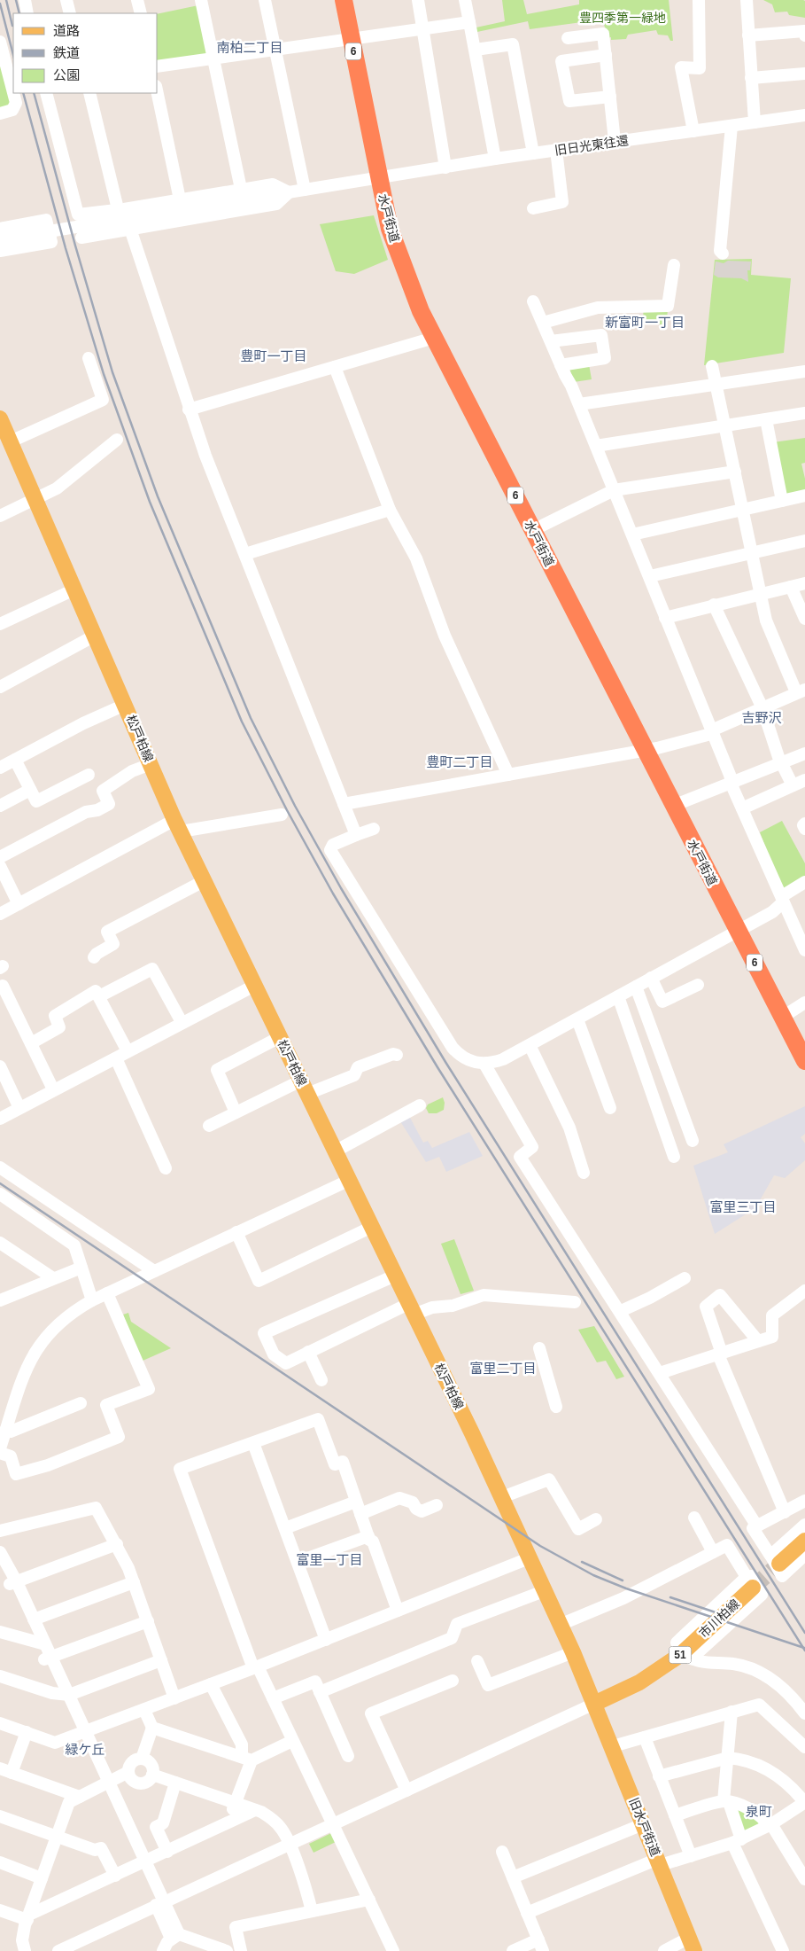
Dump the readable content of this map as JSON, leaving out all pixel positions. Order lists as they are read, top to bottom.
{
  "streets": {
    "highway": ["6", "水戸街道"],
    "main road": [
      "松戸柏線",
      "市川柏線",
      "51",
      "旧水戸街道"
    ],
    "street": ["旧日光東往還"]
  },
  "crossings": [
    ["旧日光東往還", "水戸街道"],
    ["松戸柏線", "市川柏線"],
    ["松戸柏線", "旧水戸街道"],
    ["市川柏線", "旧水戸街道"]
  ],
  "districts": [
    "南柏二丁目",
    "新富町一丁目",
    "豊町一丁目",
    "吉野沢",
    "豊町二丁目",
    "富里三丁目",
    "富里二丁目",
    "富里一丁目",
    "緑ケ丘",
    "泉町"
  ],
  "parks": ["豊四季第一緑地"],
  "legend": ["道路", "鉄道", "公園"]
}
